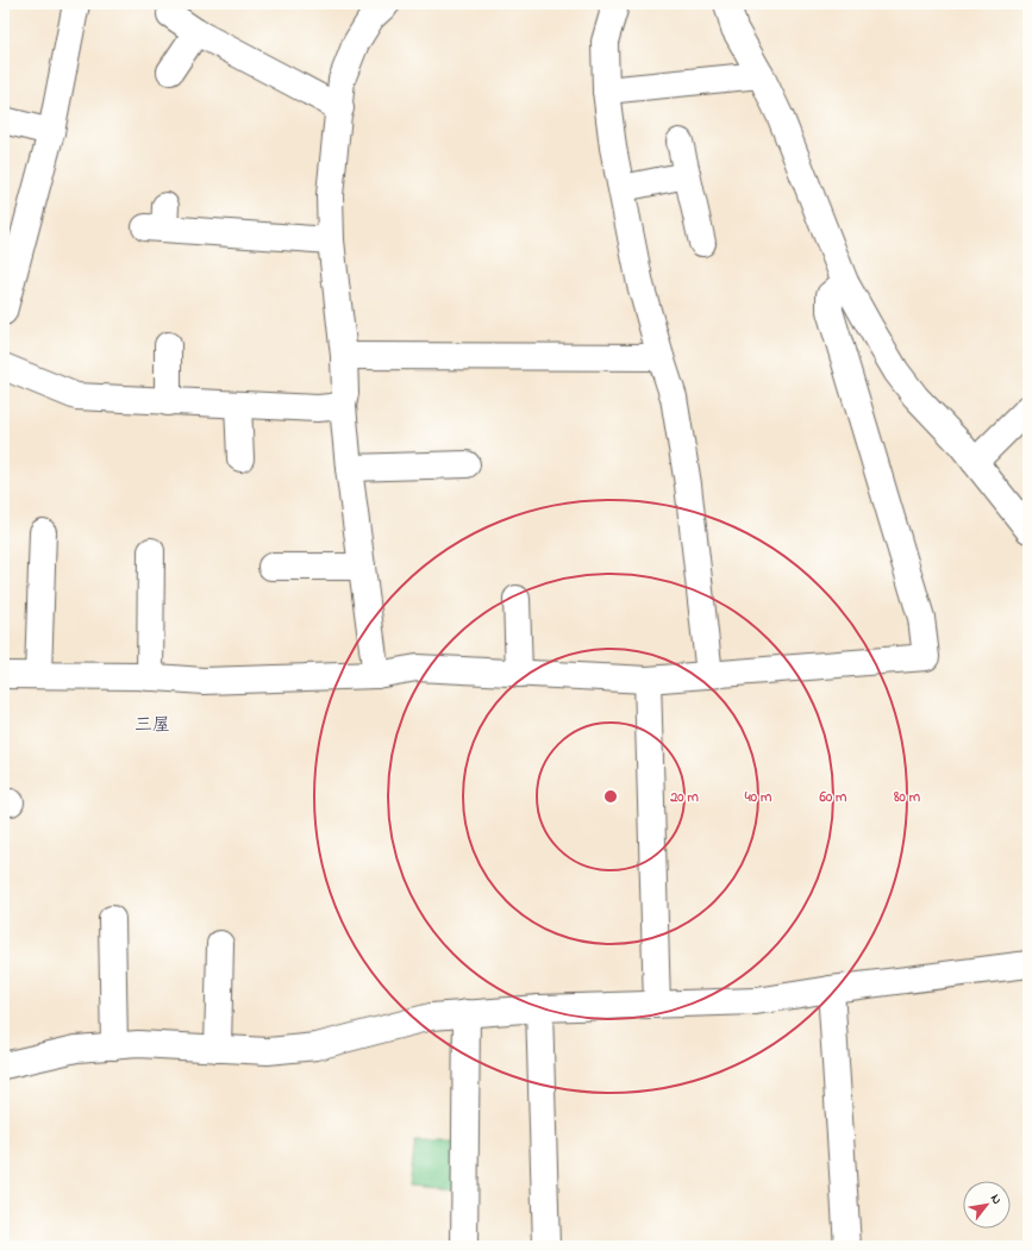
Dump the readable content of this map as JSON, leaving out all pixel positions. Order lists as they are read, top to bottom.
{
  "districts": ["三屋"],
  "north": "top right",
  "rings": [
    "20 m",
    "40 m",
    "60 m",
    "80 m"
  ]
}
